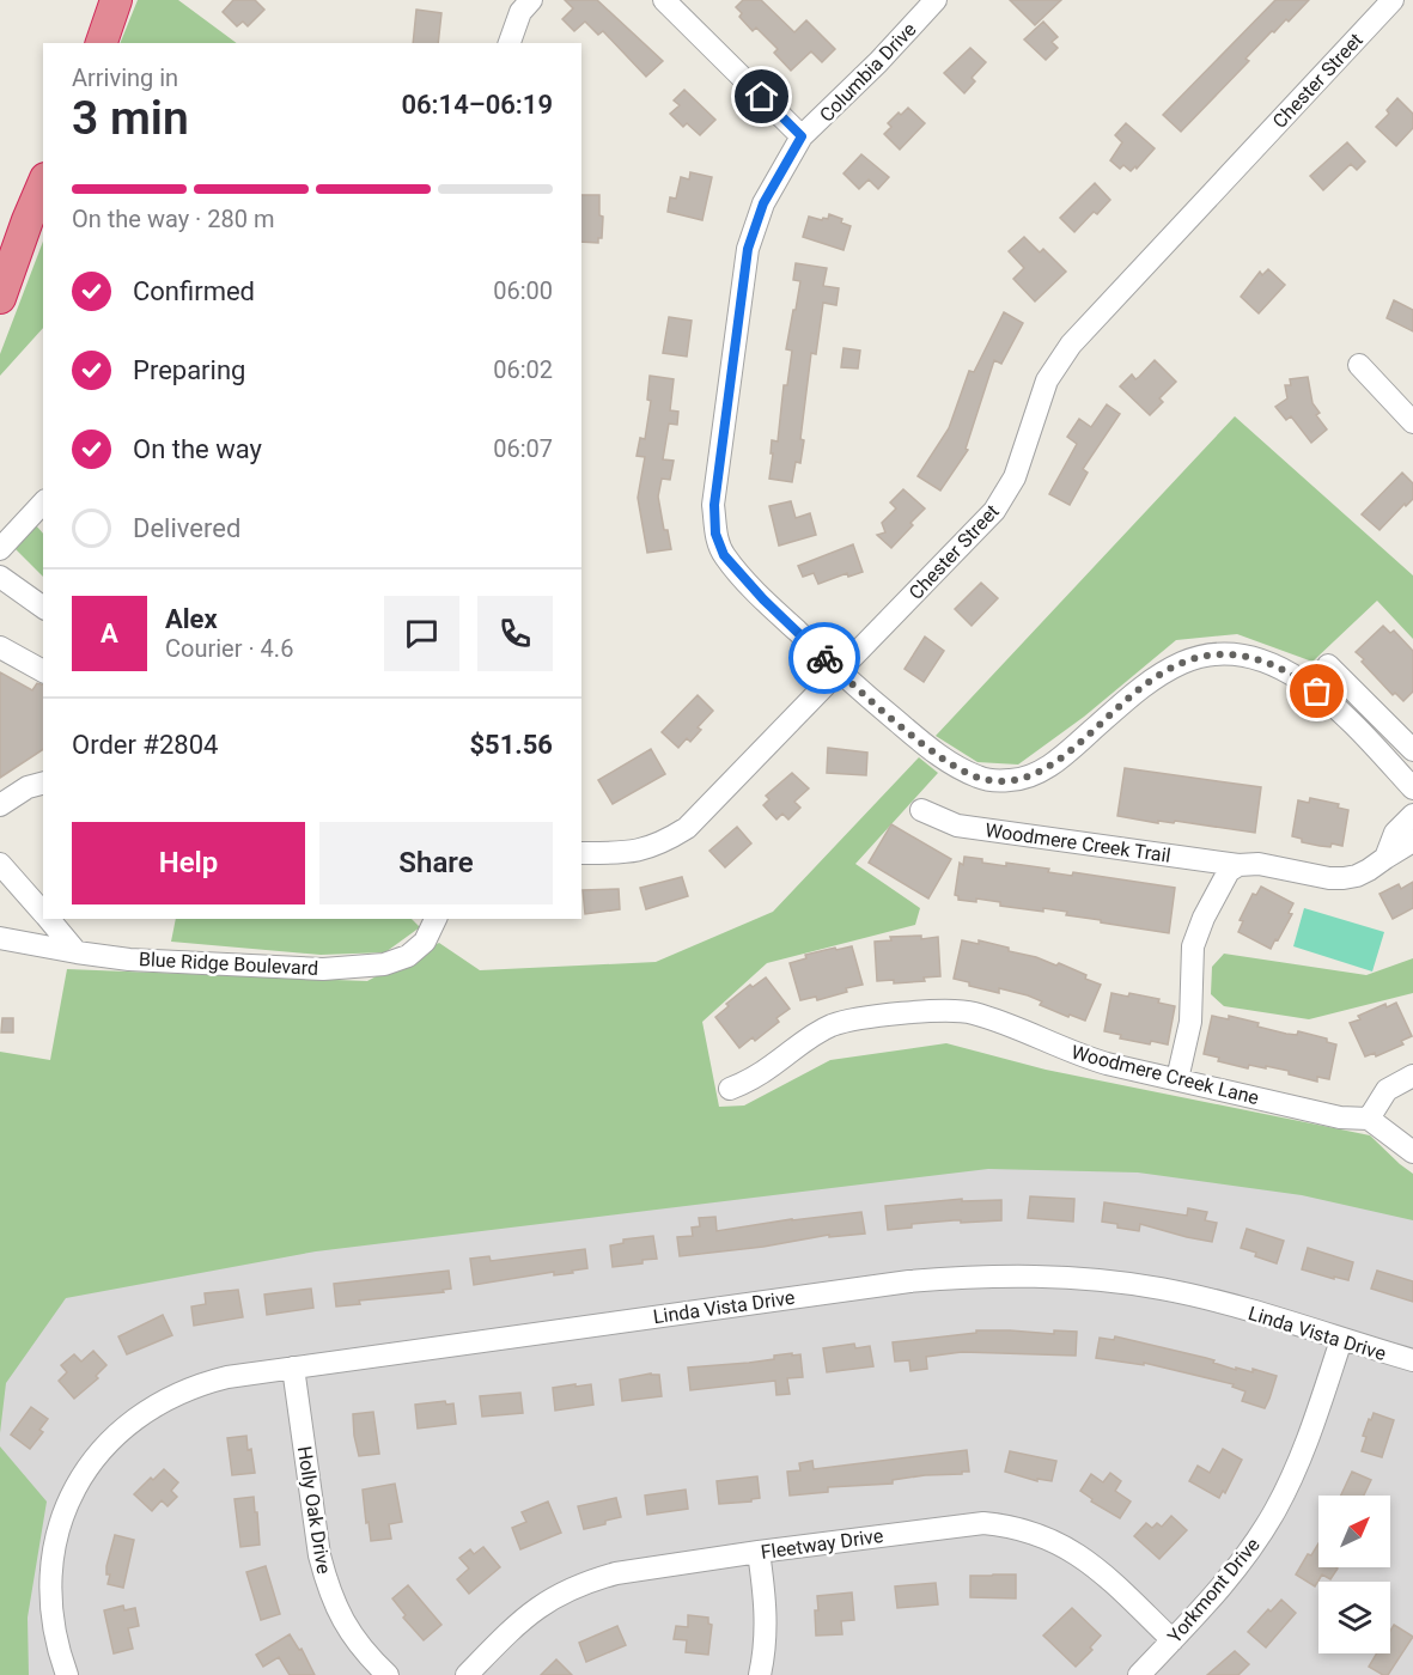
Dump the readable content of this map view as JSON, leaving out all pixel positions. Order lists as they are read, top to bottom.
{
  "streets": {
    "street": [
      "Columbia Drive",
      "Chester Street",
      "Woodmere Creek Trail",
      "Blue Ridge Boulevard",
      "Woodmere Creek Lane",
      "Linda Vista Drive",
      "Holly Oak Drive",
      "Fleetway Drive",
      "Yorkmont Drive"
    ]
  },
  "crossings": [
    ["Columbia Drive", "Chester Street"],
    ["Linda Vista Drive", "Holly Oak Drive"],
    ["Linda Vista Drive", "Yorkmont Drive"],
    ["Fleetway Drive", "Yorkmont Drive"]
  ],
  "north": "top right",
  "page": {
    "heading": ["3 min", "Arriving in", "06:14–06:19"],
    "panel": [
      "Alex",
      "Courier · 4.6",
      "Order #2804",
      "$51.56"
    ],
    "bar": "On the way · 280 m",
    "list": [
      ["Confirmed", "06:00"],
      ["Preparing", "06:02"],
      ["On the way", "06:07"],
      "Delivered"
    ],
    "round": "A",
    "buttons": ["Help", "Share"]
  }
}
